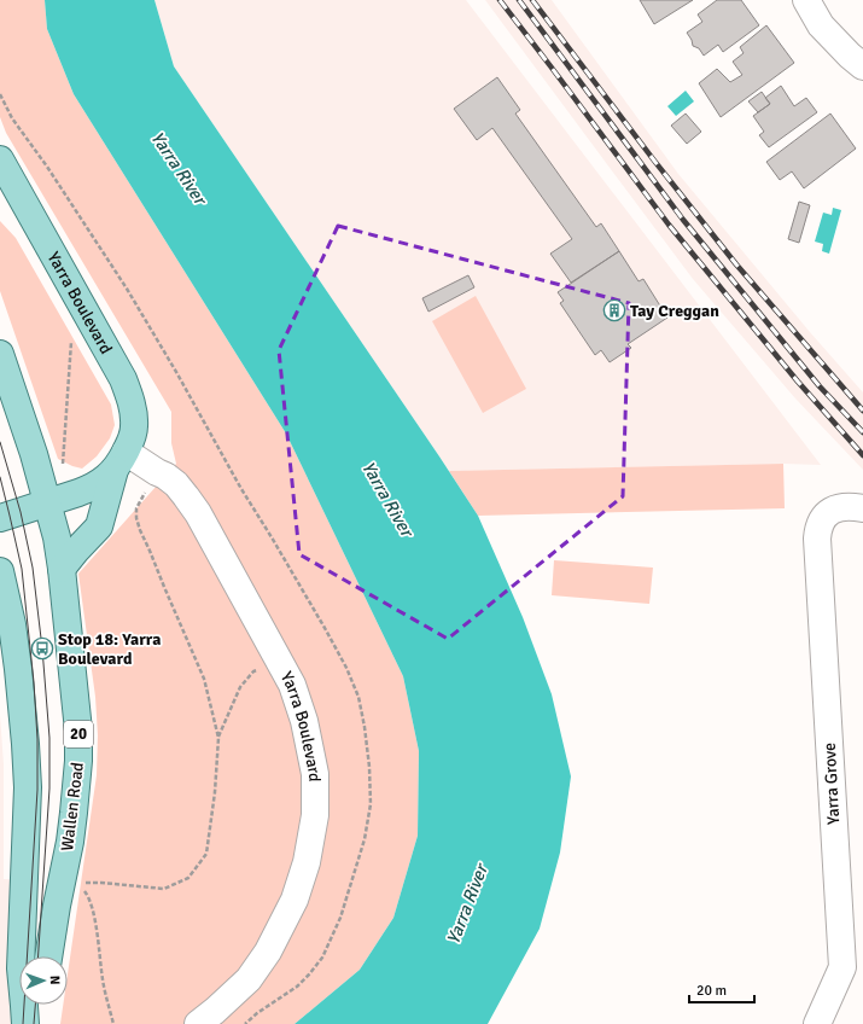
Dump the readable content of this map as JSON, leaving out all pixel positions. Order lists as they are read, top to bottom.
{
  "streets": {
    "main road": ["Yarra Boulevard", "20", "Wallen Road"],
    "street": ["Yarra Grove"]
  },
  "crossings": [
    ["20", "Wallen Road"]
  ],
  "water": ["Yarra River"],
  "places": {
    "building": ["Tay Creggan"],
    "bus stop": ["Stop 18: Yarra Boulevard"]
  },
  "scale_bar": "20 m",
  "north": "right"
}
